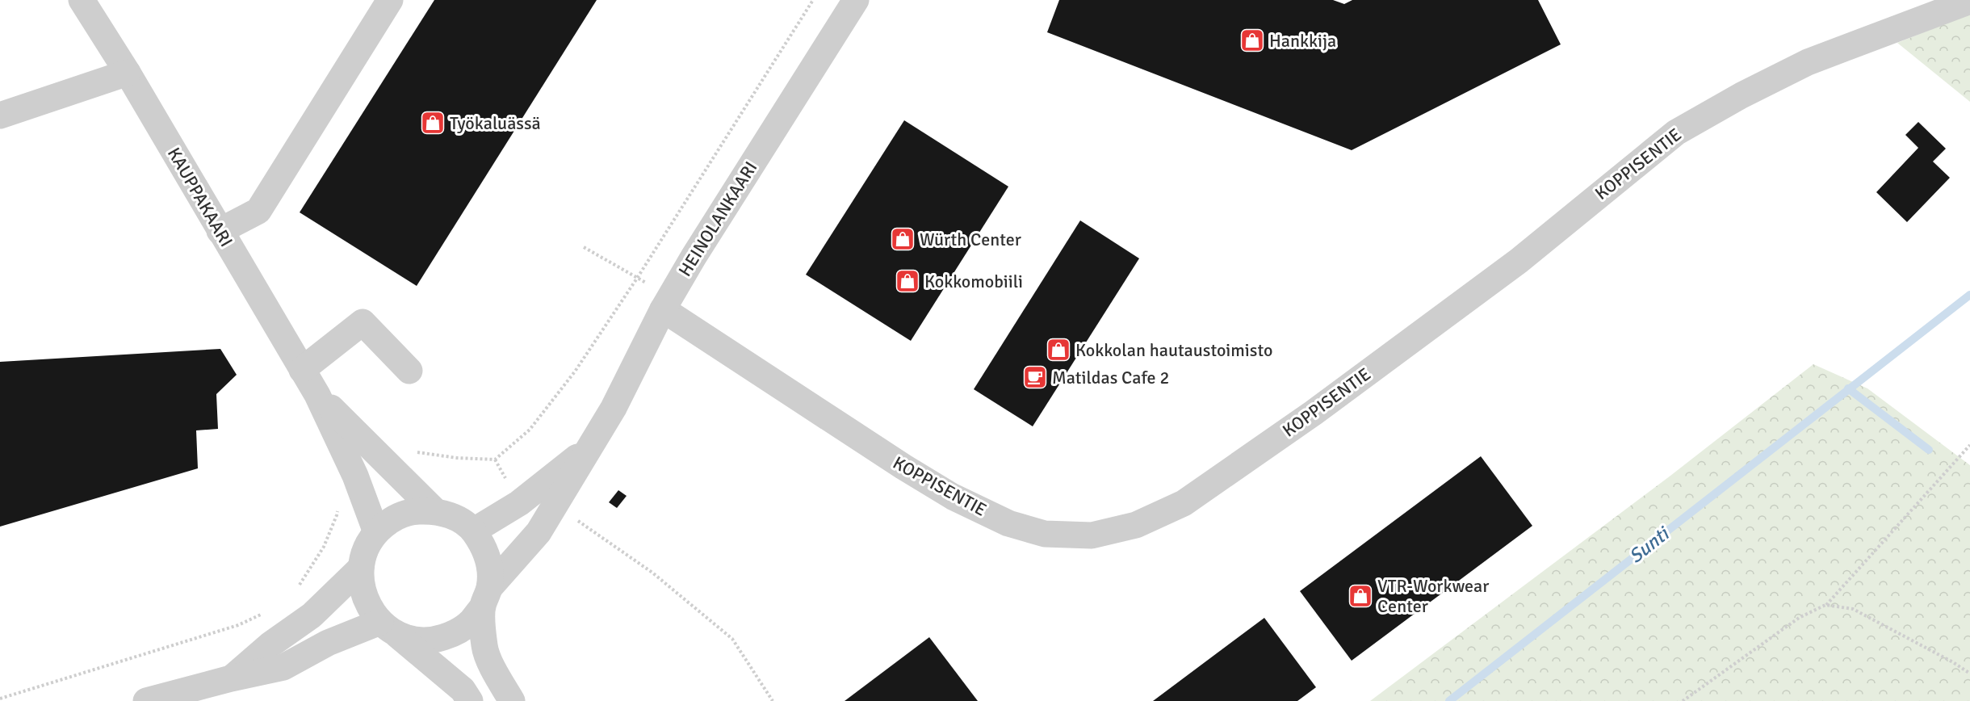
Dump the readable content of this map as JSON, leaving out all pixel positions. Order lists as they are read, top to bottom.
{
  "streets": {
    "street": ["KOPPISENTIE", "KAUPPAKAARI", "HEINOLANKAARI"]
  },
  "crossings": [
    ["KOPPISENTIE", "HEINOLANKAARI"],
    ["KAUPPAKAARI", "HEINOLANKAARI"]
  ],
  "water": ["Sunti"],
  "places": {
    "shop": [
      "Hankkija",
      "Työkaluässä",
      "Würth Center",
      "Kokkomobiili",
      "Kokkolan hautaustoimisto",
      "VTR-Workwear Center"
    ],
    "cafe": ["Matildas Cafe 2"]
  }
}
